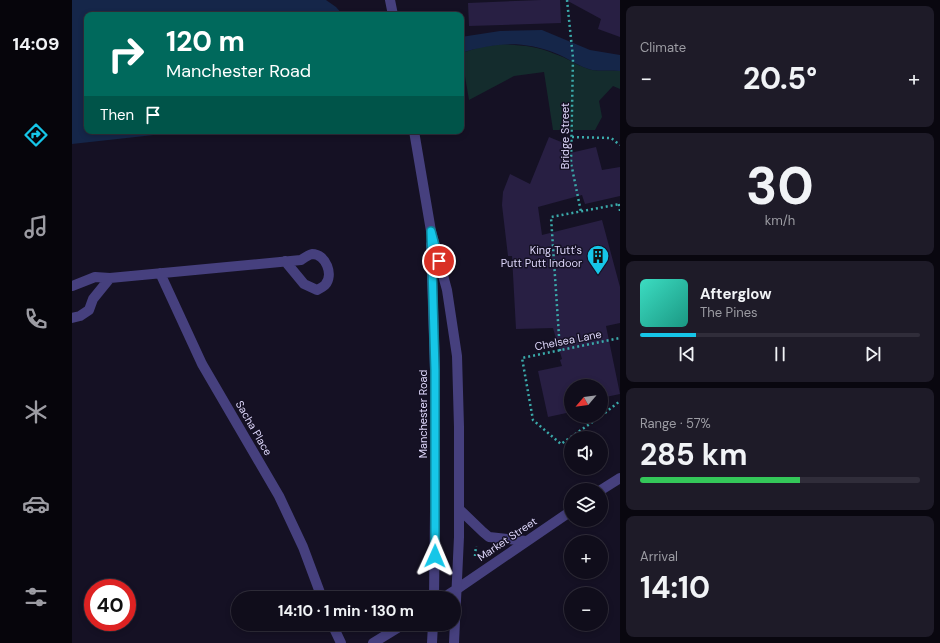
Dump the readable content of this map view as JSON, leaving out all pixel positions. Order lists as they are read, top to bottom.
{
  "streets": {
    "street": ["Manchester Road", "Sacha Place", "Market Street"],
    "path": ["Bridge Street", "Chelsea Lane"]
  },
  "crossings": [
    ["Manchester Road", "Market Street"]
  ],
  "places": {
    "building": ["King Tutt's Putt Putt Indoor"]
  },
  "north": "bottom left",
  "page": {
    "tabs": "14:09",
    "tile": [
      "Climate",
      ["30", "km/h"],
      ["Range · 57%", "285 km"],
      ["Arrival", "14:10"]
    ],
    "turn": ["120 m", "Manchester Road"],
    "heat": ["−", "20.5°", "+"],
    "then": "Then",
    "song": ["Afterglow", "The Pines"],
    "map_buttons": ["+", "−"],
    "limit": "40",
    "trip": "14:10 · 1 min · 130 m"
  }
}
